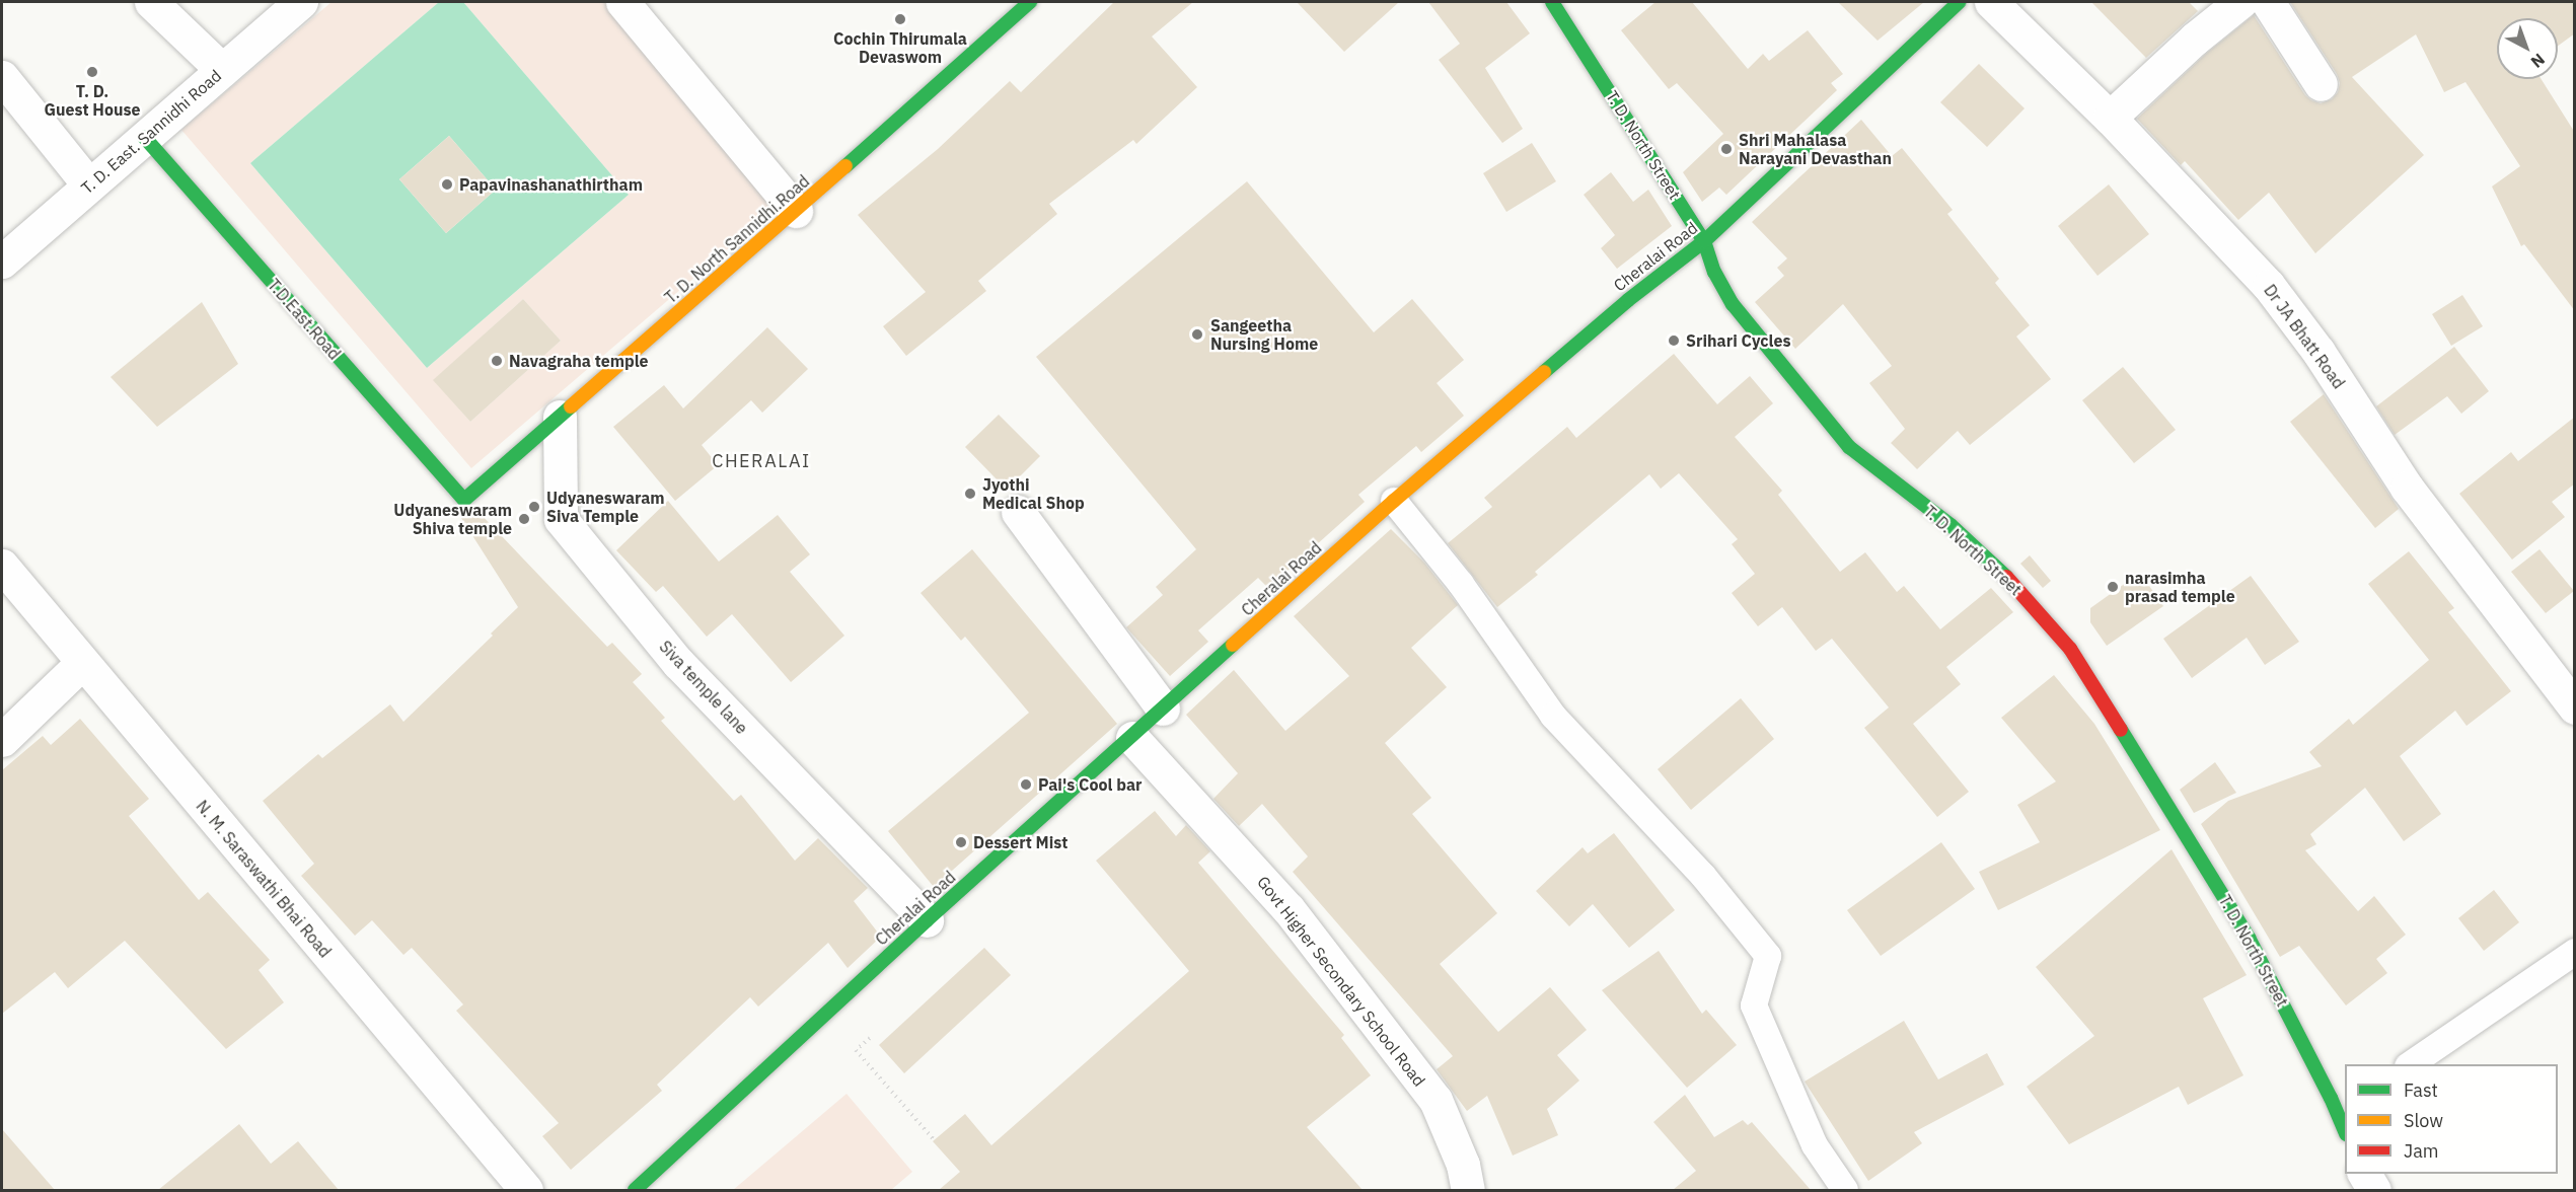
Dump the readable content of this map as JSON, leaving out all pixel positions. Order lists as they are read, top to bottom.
{
  "streets": {
    "street": [
      "T. D. East. Sannidhi Road",
      "T. D. North Street",
      "T. D. North Sannidhi.Road",
      "Cheralai Road",
      "T.D.East.Road",
      "Dr JA Bhatt Road",
      "Siva temple lane",
      "N. M. Saraswathi Bhai Road",
      "Govt Higher Secondary School Road"
    ]
  },
  "crossings": [
    ["T. D. East. Sannidhi Road", "T.D.East.Road"],
    ["T. D. North Street", "Cheralai Road"],
    ["T. D. North Sannidhi.Road", "T.D.East.Road"],
    ["T. D. North Sannidhi.Road", "Siva temple lane"],
    ["Cheralai Road", "Siva temple lane"],
    ["Cheralai Road", "Govt Higher Secondary School Road"]
  ],
  "districts": ["CHERALAI"],
  "places": [
    "Cochin Thirumala Devaswom",
    "T. D. Guest House",
    "Shri Mahalasa Narayani Devasthan",
    "Papavinashanathirtham",
    "Sangeetha Nursing Home",
    "Srihari Cycles",
    "Navagraha temple",
    "Jyothi Medical Shop",
    "Udyaneswaram Siva Temple",
    "Udyaneswaram Shiva temple",
    "narasimha prasad temple",
    "Pai's Cool bar",
    "Dessert Mist"
  ],
  "legend": ["Fast", "Slow", "Jam"],
  "north": "bottom right"
}
